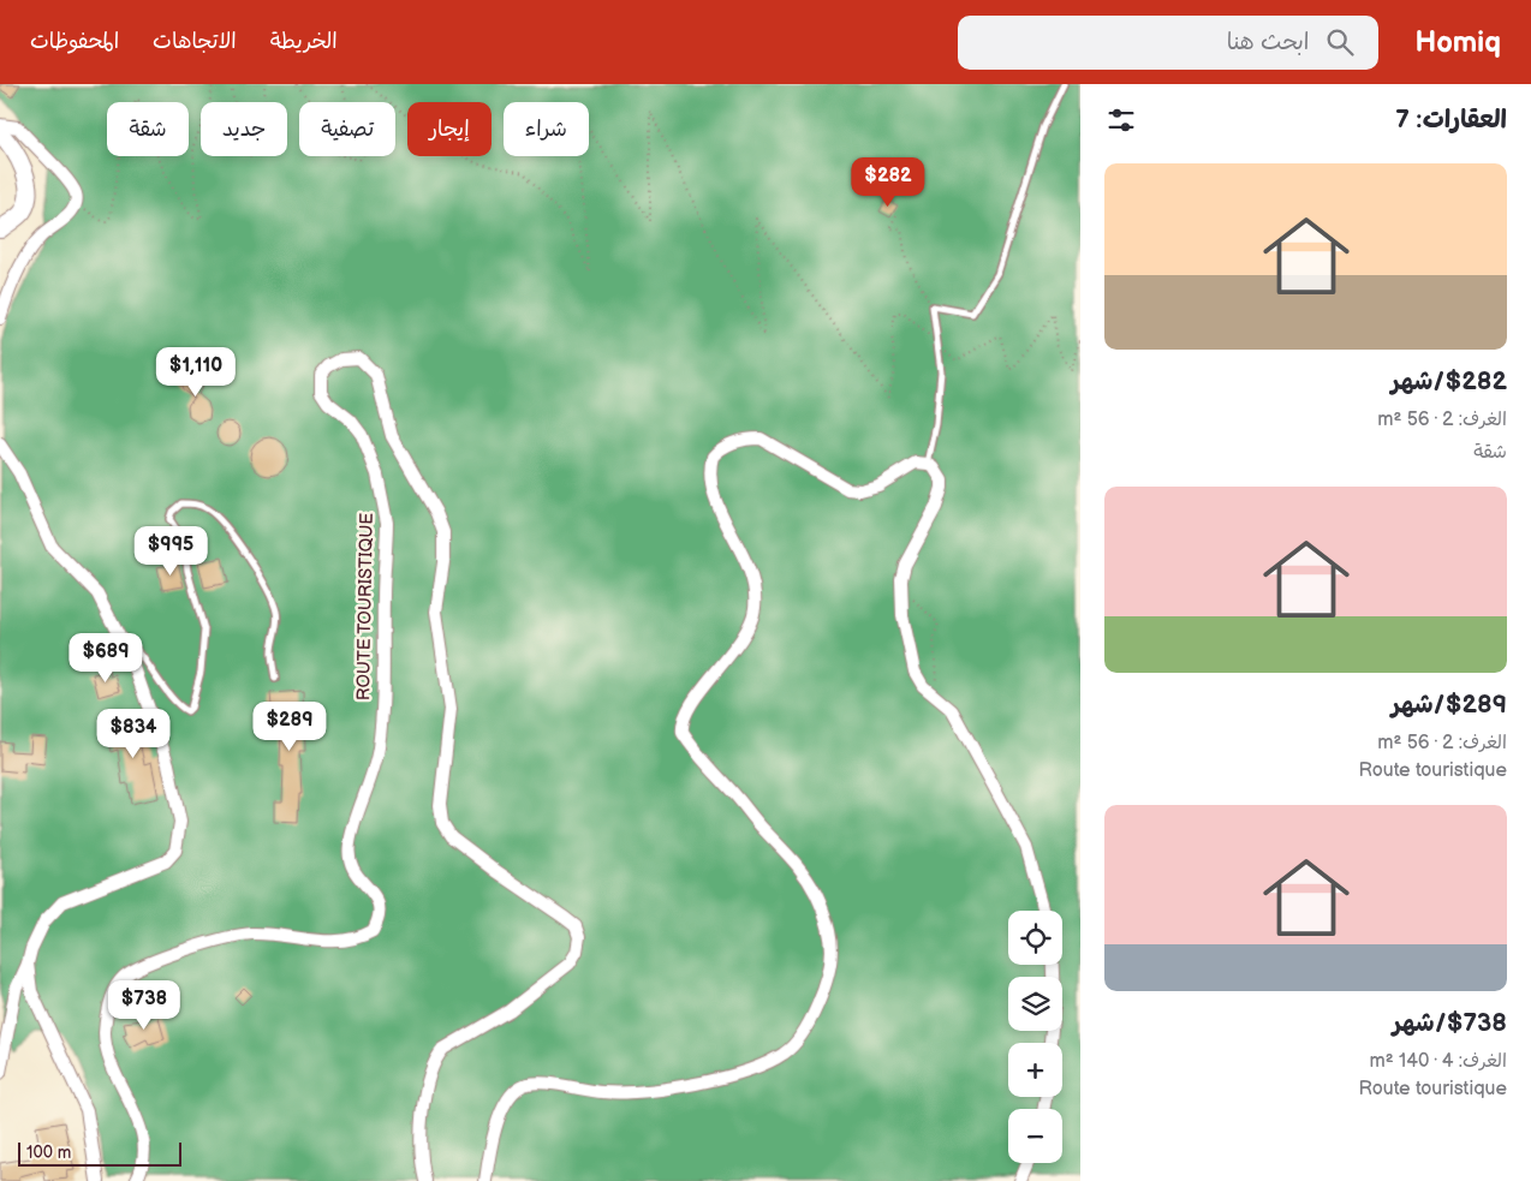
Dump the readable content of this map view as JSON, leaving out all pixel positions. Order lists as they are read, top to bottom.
{
  "streets": {
    "street": ["ROUTE TOURISTIQUE"]
  },
  "scale_bar": "100 m",
  "page": {
    "header": "Homiq",
    "search": "ابحث هنا",
    "nav": ["الخريطة", "الاتجاهات", "المحفوظات"],
    "heading": "العقارات: 7",
    "chip": [
      "شراء",
      "إيجار",
      "تصفية",
      "جديد",
      "شقة"
    ],
    "list": [
      {
        "name": "$282/شهر",
        "note": "الغرف: 2 · 56 m² · شقة"
      },
      {
        "name": "$289/شهر",
        "note": "الغرف: 2 · 56 m² · Route touristique"
      },
      {
        "name": "$738/شهر",
        "note": "الغرف: 4 · 140 m² · Route touristique"
      }
    ],
    "price": [
      "$282",
      "$1,110",
      "$995",
      "$689",
      "$289",
      "$834",
      "$738"
    ],
    "map_buttons": ["+", "−"],
    "scale": "100 m"
  }
}
